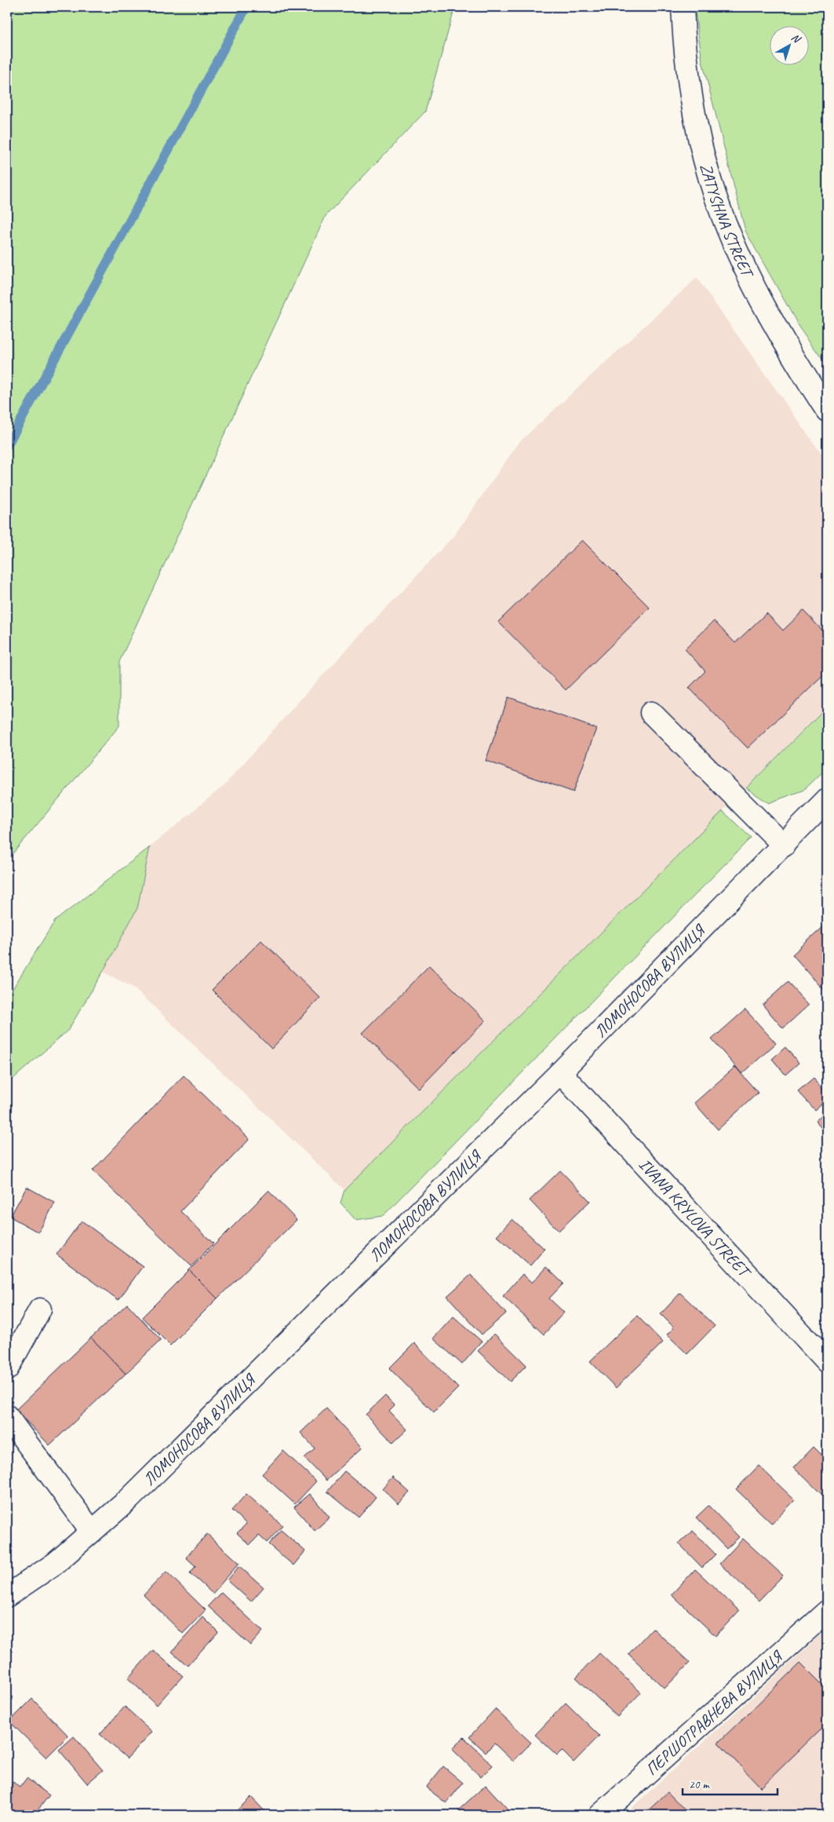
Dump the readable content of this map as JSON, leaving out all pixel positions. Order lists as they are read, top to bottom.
{
  "streets": {
    "street": [
      "ZATYSHNA STREET",
      "ЛОМОНОСОВА ВУЛИЦЯ",
      "IVANA KRYLOVA STREET",
      "ПЕРШОТРАВНЕВА ВУЛИЦЯ"
    ]
  },
  "crossings": [
    ["ЛОМОНОСОВА ВУЛИЦЯ", "IVANA KRYLOVA STREET"]
  ],
  "scale_bar": "20 m",
  "north": "top right"
}
